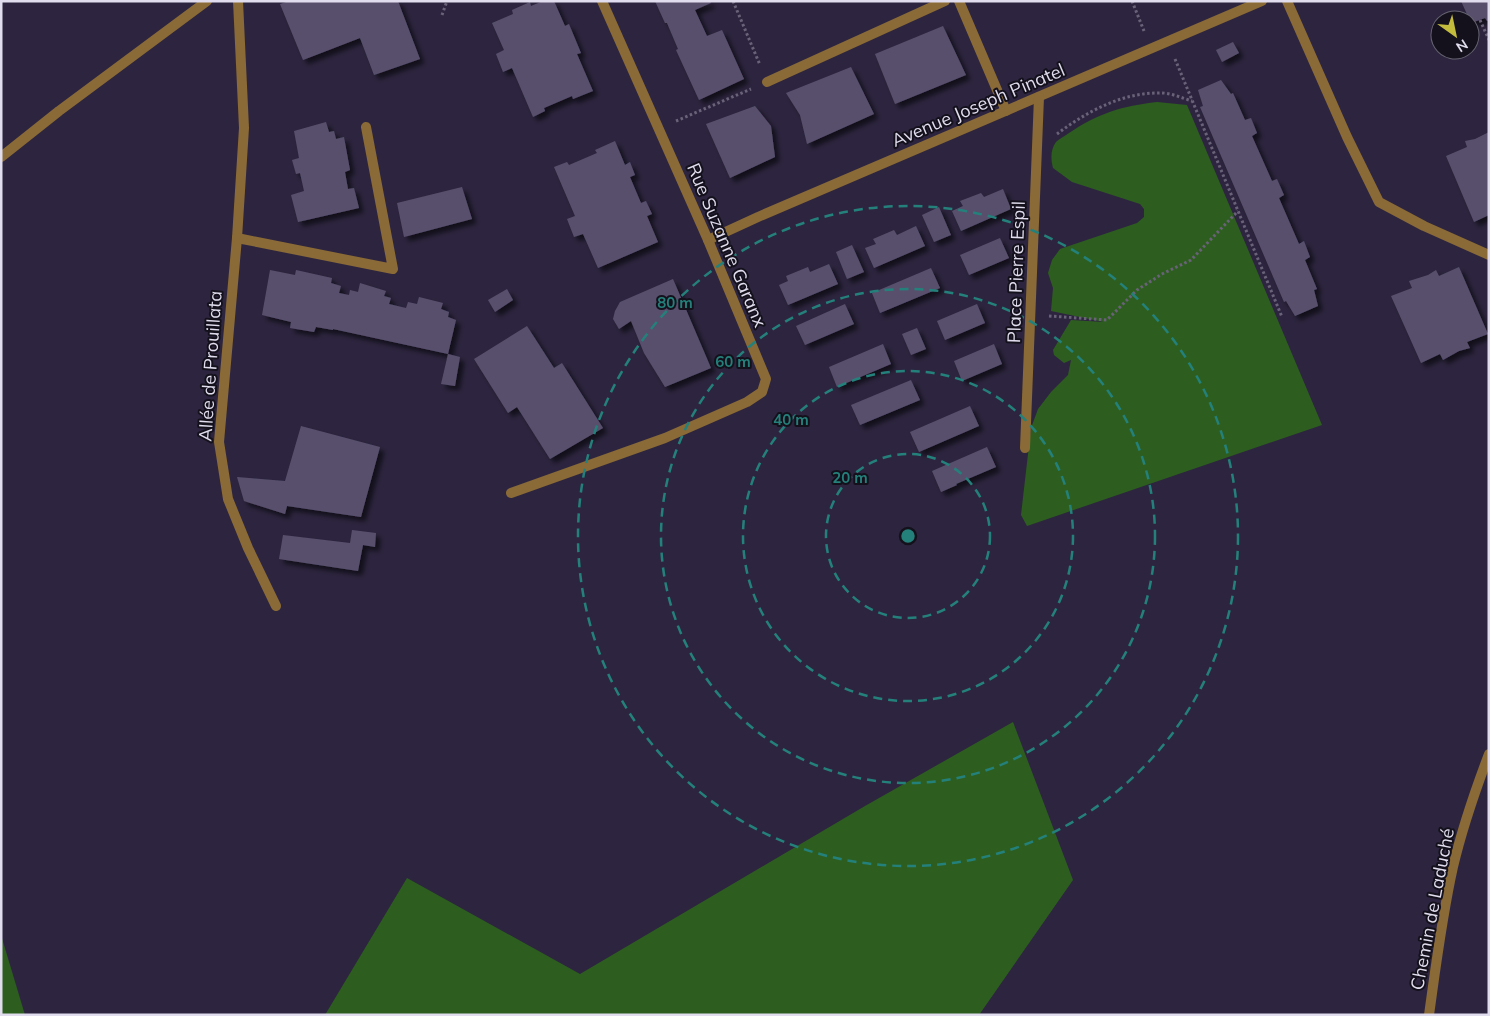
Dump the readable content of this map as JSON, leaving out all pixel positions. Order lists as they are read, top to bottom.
{
  "streets": {
    "street": [
      "Avenue Joseph Pinatel",
      "Rue Suzanne Garanx",
      "Place Pierre Espil",
      "Allée de Prouillata",
      "Chemin de Laduché"
    ]
  },
  "crossings": [
    ["Avenue Joseph Pinatel", "Rue Suzanne Garanx"],
    ["Avenue Joseph Pinatel", "Place Pierre Espil"]
  ],
  "north": "bottom right",
  "rings": [
    "80 m",
    "60 m",
    "40 m",
    "20 m"
  ]
}
